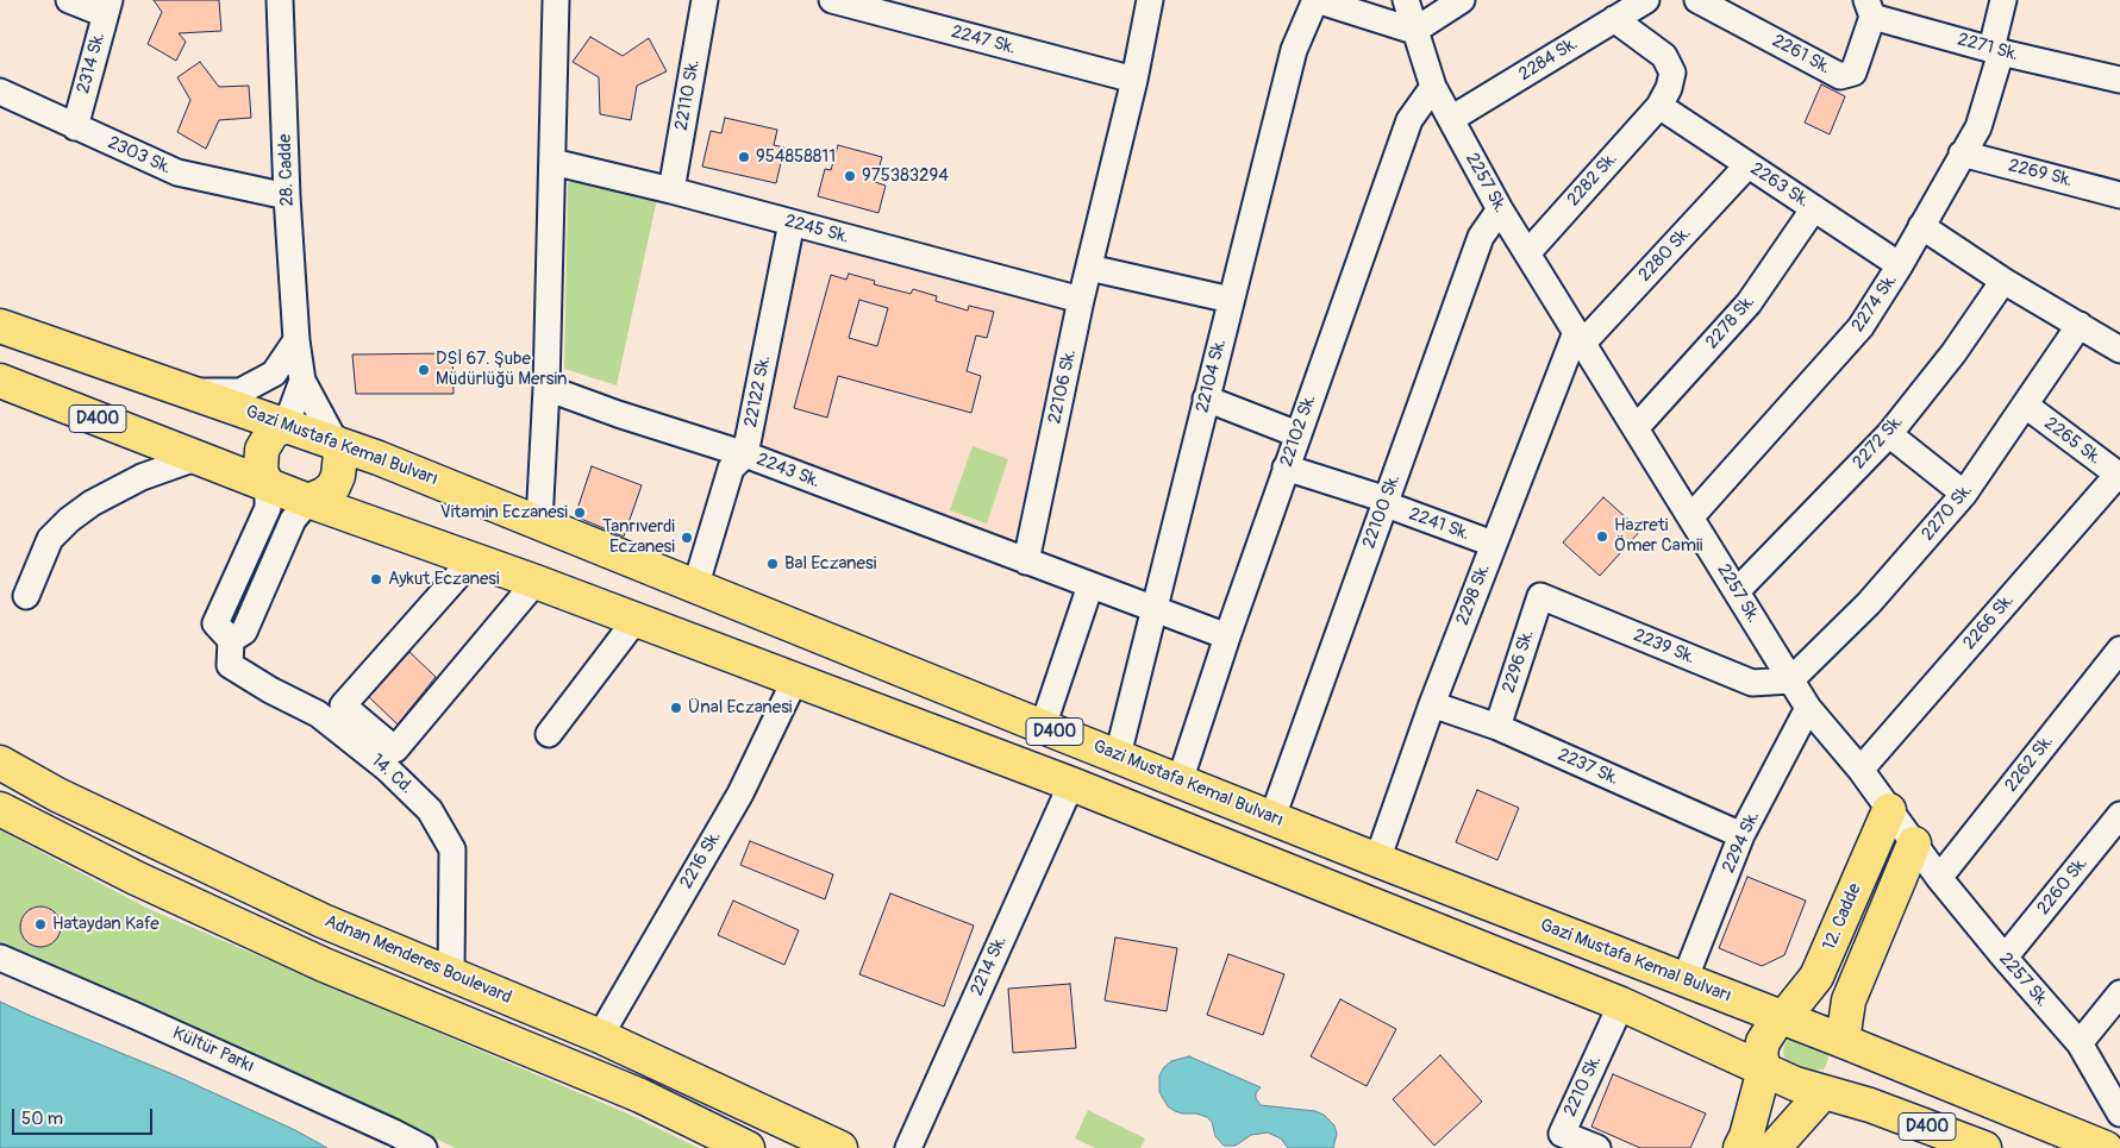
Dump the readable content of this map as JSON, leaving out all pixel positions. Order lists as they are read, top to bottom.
{
  "streets": {
    "main road": [
      "D400",
      "Gazi Mustafa Kemal Bulvarı",
      "12. Cadde",
      "Adnan Menderes Boulevard"
    ],
    "street": [
      "2247 Sk.",
      "2271 Sk.",
      "2261 Sk.",
      "2284 Sk.",
      "2314 Sk.",
      "22110 Sk.",
      "2303 Sk.",
      "28. Cadde",
      "2269 Sk.",
      "2282 Sk.",
      "2257 Sk.",
      "2263 Sk.",
      "2245 Sk.",
      "2280 Sk.",
      "2274 Sk.",
      "2278 Sk.",
      "22104 Sk.",
      "22106 Sk.",
      "22122 Sk.",
      "22102 Sk.",
      "2265 Sk.",
      "2272 Sk.",
      "2243 Sk.",
      "22100 Sk.",
      "2270 Sk.",
      "2241 Sk.",
      "2298 Sk.",
      "2266 Sk.",
      "2239 Sk.",
      "2296 Sk.",
      "2262 Sk.",
      "2237 Sk.",
      "14. Cd.",
      "2294 Sk.",
      "2216 Sk.",
      "2260 Sk.",
      "2214 Sk.",
      "Kültür Parkı",
      "2210 Sk."
    ]
  },
  "crossings": [
    ["2247 Sk.", "22106 Sk."],
    ["2271 Sk.", "2261 Sk."],
    ["2271 Sk.", "2274 Sk."],
    ["2284 Sk.", "2282 Sk."],
    ["2284 Sk.", "2257 Sk."],
    ["2314 Sk.", "2303 Sk."],
    ["22110 Sk.", "2245 Sk."],
    ["2303 Sk.", "28. Cadde"],
    ["28. Cadde", "D400"],
    ["28. Cadde", "Gazi Mustafa Kemal Bulvarı"],
    ["28. Cadde", "14. Cd."],
    ["2269 Sk.", "2274 Sk."],
    ["2282 Sk.", "2257 Sk."],
    ["2282 Sk.", "2263 Sk."],
    ["2257 Sk.", "2280 Sk."],
    ["2257 Sk.", "2274 Sk."],
    ["2257 Sk.", "2278 Sk."],
    ["2257 Sk.", "22102 Sk."],
    ["2257 Sk.", "2272 Sk."],
    ["2257 Sk.", "22100 Sk."],
    ["2257 Sk.", "2270 Sk."],
    ["2257 Sk.", "2298 Sk."],
    ["2257 Sk.", "2266 Sk."],
    ["2257 Sk.", "2239 Sk."],
    ["2257 Sk.", "2262 Sk."],
    ["2257 Sk.", "2294 Sk."],
    ["2257 Sk.", "2260 Sk."],
    ["2257 Sk.", "12. Cadde"],
    ["2263 Sk.", "2280 Sk."],
    ["2263 Sk.", "2274 Sk."],
    ["2263 Sk.", "2278 Sk."],
    ["2245 Sk.", "22106 Sk."],
    ["2245 Sk.", "22122 Sk."],
    ["2280 Sk.", "2298 Sk."],
    ["22104 Sk.", "Gazi Mustafa Kemal Bulvarı"],
    ["22106 Sk.", "2243 Sk."],
    ["22122 Sk.", "Gazi Mustafa Kemal Bulvarı"],
    ["22122 Sk.", "2243 Sk."],
    ["D400", "Gazi Mustafa Kemal Bulvarı"],
    ["D400", "14. Cd."],
    ["D400", "2216 Sk."],
    ["D400", "12. Cadde"],
    ["D400", "2214 Sk."],
    ["D400", "2210 Sk."],
    ["22102 Sk.", "Gazi Mustafa Kemal Bulvarı"],
    ["22102 Sk.", "2241 Sk."],
    ["2265 Sk.", "2270 Sk."],
    ["2265 Sk.", "2266 Sk."],
    ["Gazi Mustafa Kemal Bulvarı", "22100 Sk."],
    ["Gazi Mustafa Kemal Bulvarı", "2298 Sk."],
    ["Gazi Mustafa Kemal Bulvarı", "14. Cd."],
    ["Gazi Mustafa Kemal Bulvarı", "2294 Sk."],
    ["Gazi Mustafa Kemal Bulvarı", "12. Cadde"],
    ["22100 Sk.", "2241 Sk."],
    ["2270 Sk.", "2239 Sk."],
    ["2241 Sk.", "2298 Sk."],
    ["2298 Sk.", "2237 Sk."],
    ["2239 Sk.", "2296 Sk."],
    ["2296 Sk.", "2237 Sk."],
    ["2237 Sk.", "2294 Sk."],
    ["14. Cd.", "Adnan Menderes Boulevard"],
    ["2216 Sk.", "Adnan Menderes Boulevard"]
  ],
  "places": [
    "954858811",
    "975383294",
    "DSİ 67. Şube Müdürlüğü Mersin",
    "Vitamin Eczanesi",
    "Hazreti Ömer Camii",
    "Tanrıverdi Eczanesi",
    "Bal Eczanesi",
    "Aykut Eczanesi",
    "Ünal Eczanesi",
    "Hataydan Kafe"
  ],
  "scale_bar": "50 m"
}
